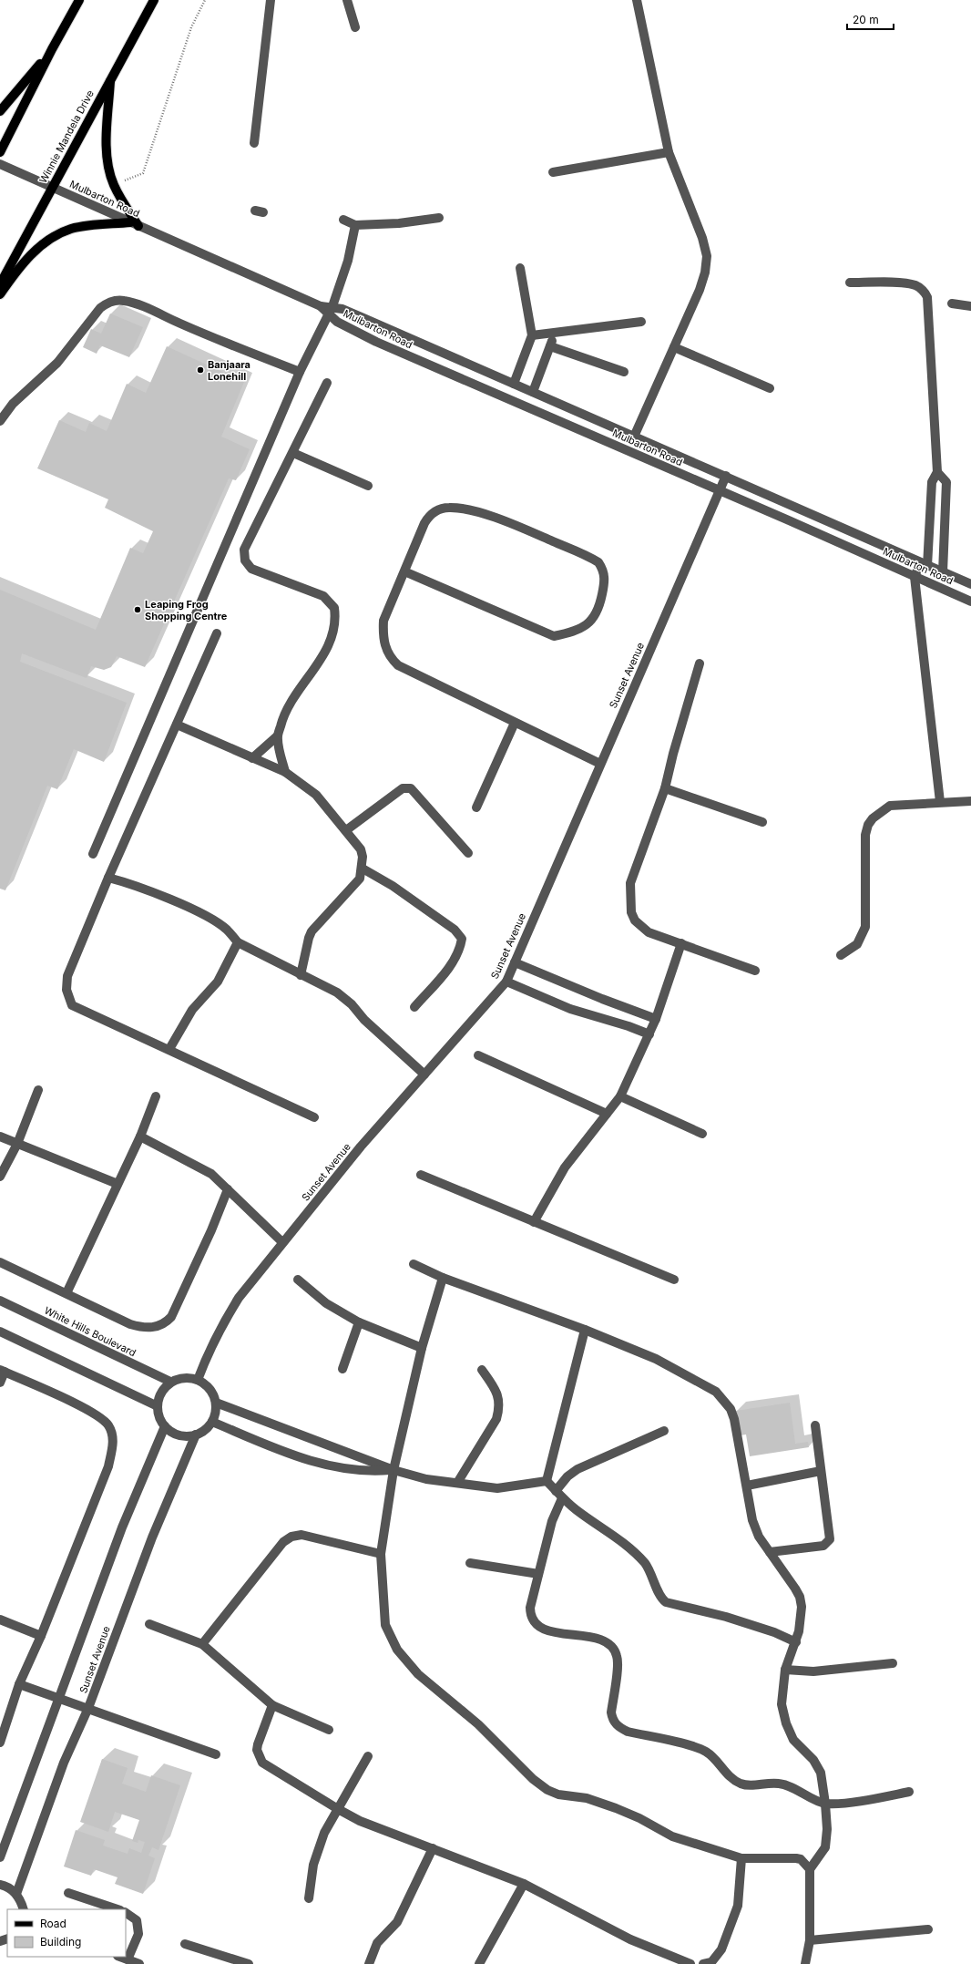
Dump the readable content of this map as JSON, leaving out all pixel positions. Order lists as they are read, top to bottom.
{
  "streets": {
    "main road": ["Winnie Mandela Drive"],
    "street": ["Mulbarton Road", "Sunset Avenue", "White Hills Boulevard"]
  },
  "crossings": [
    ["Winnie Mandela Drive", "Mulbarton Road"],
    ["Mulbarton Road", "Sunset Avenue"],
    ["Sunset Avenue", "White Hills Boulevard"]
  ],
  "places": ["Banjaara Lonehill", "Leaping Frog Shopping Centre"],
  "legend": ["Road", "Building"],
  "scale_bar": "20 m"
}
